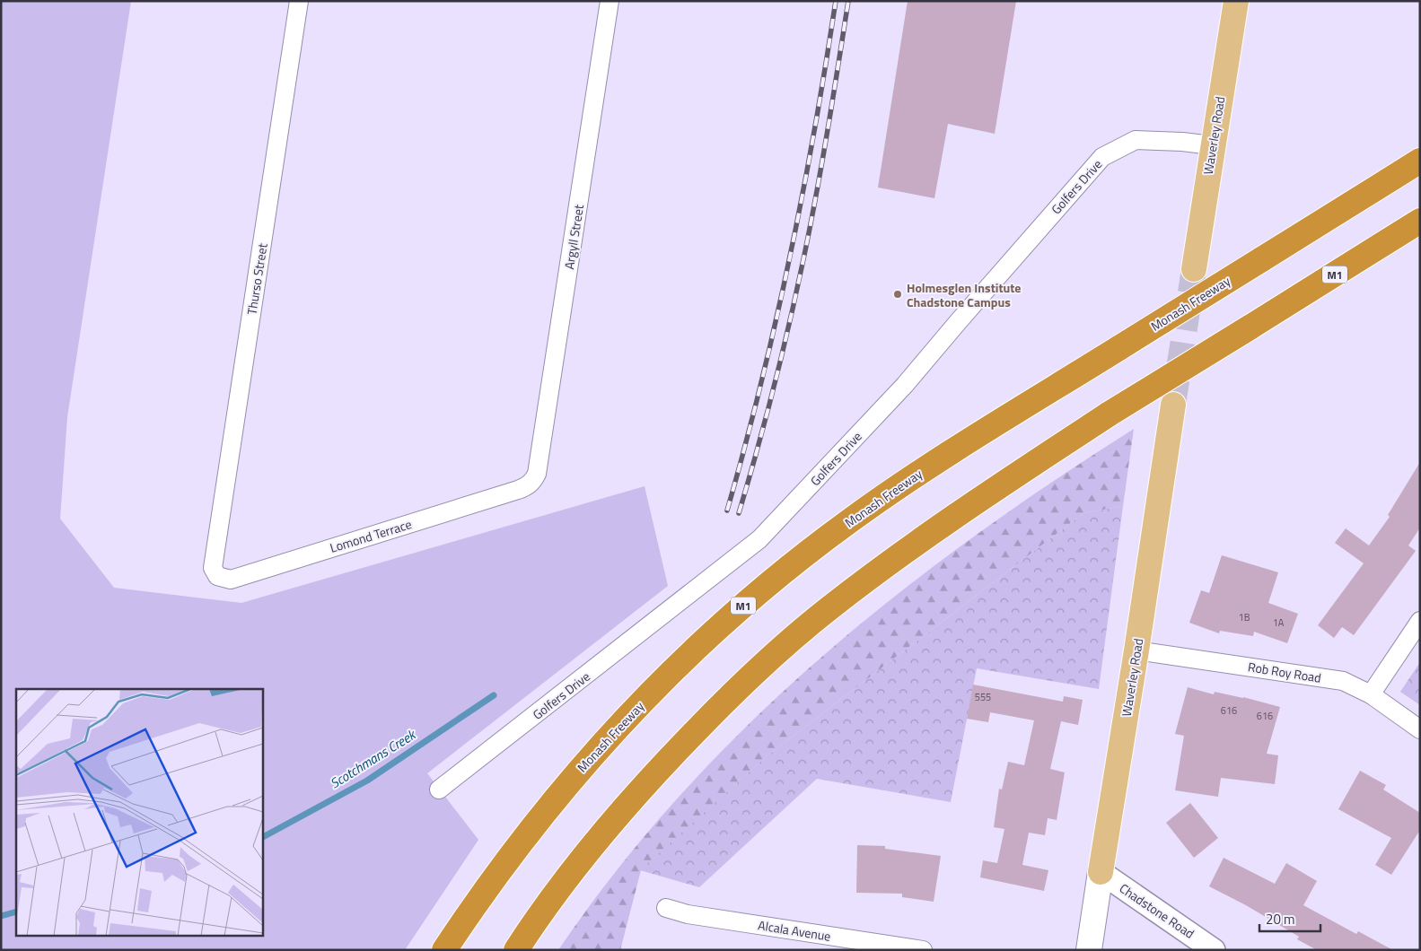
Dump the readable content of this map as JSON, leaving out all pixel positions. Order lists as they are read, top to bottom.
{
  "streets": {
    "highway": ["M1", "Monash Freeway"],
    "main road": ["Waverley Road"],
    "street": [
      "Golfers Drive",
      "Argyll Street",
      "Thurso Street",
      "Lomond Terrace",
      "Rob Roy Road",
      "Chadstone Road",
      "Alcala Avenue"
    ]
  },
  "crossings": [
    ["Waverley Road", "Golfers Drive"],
    ["Waverley Road", "Rob Roy Road"],
    ["Waverley Road", "Chadstone Road"],
    ["Argyll Street", "Lomond Terrace"],
    ["Thurso Street", "Lomond Terrace"]
  ],
  "water": ["Scotchmans Creek"],
  "places": ["Holmesglen Institute Chadstone Campus"],
  "house_numbers": [
    "1B",
    "1A",
    "555",
    "616",
    "616"
  ],
  "scale_bar": "20 m"
}
